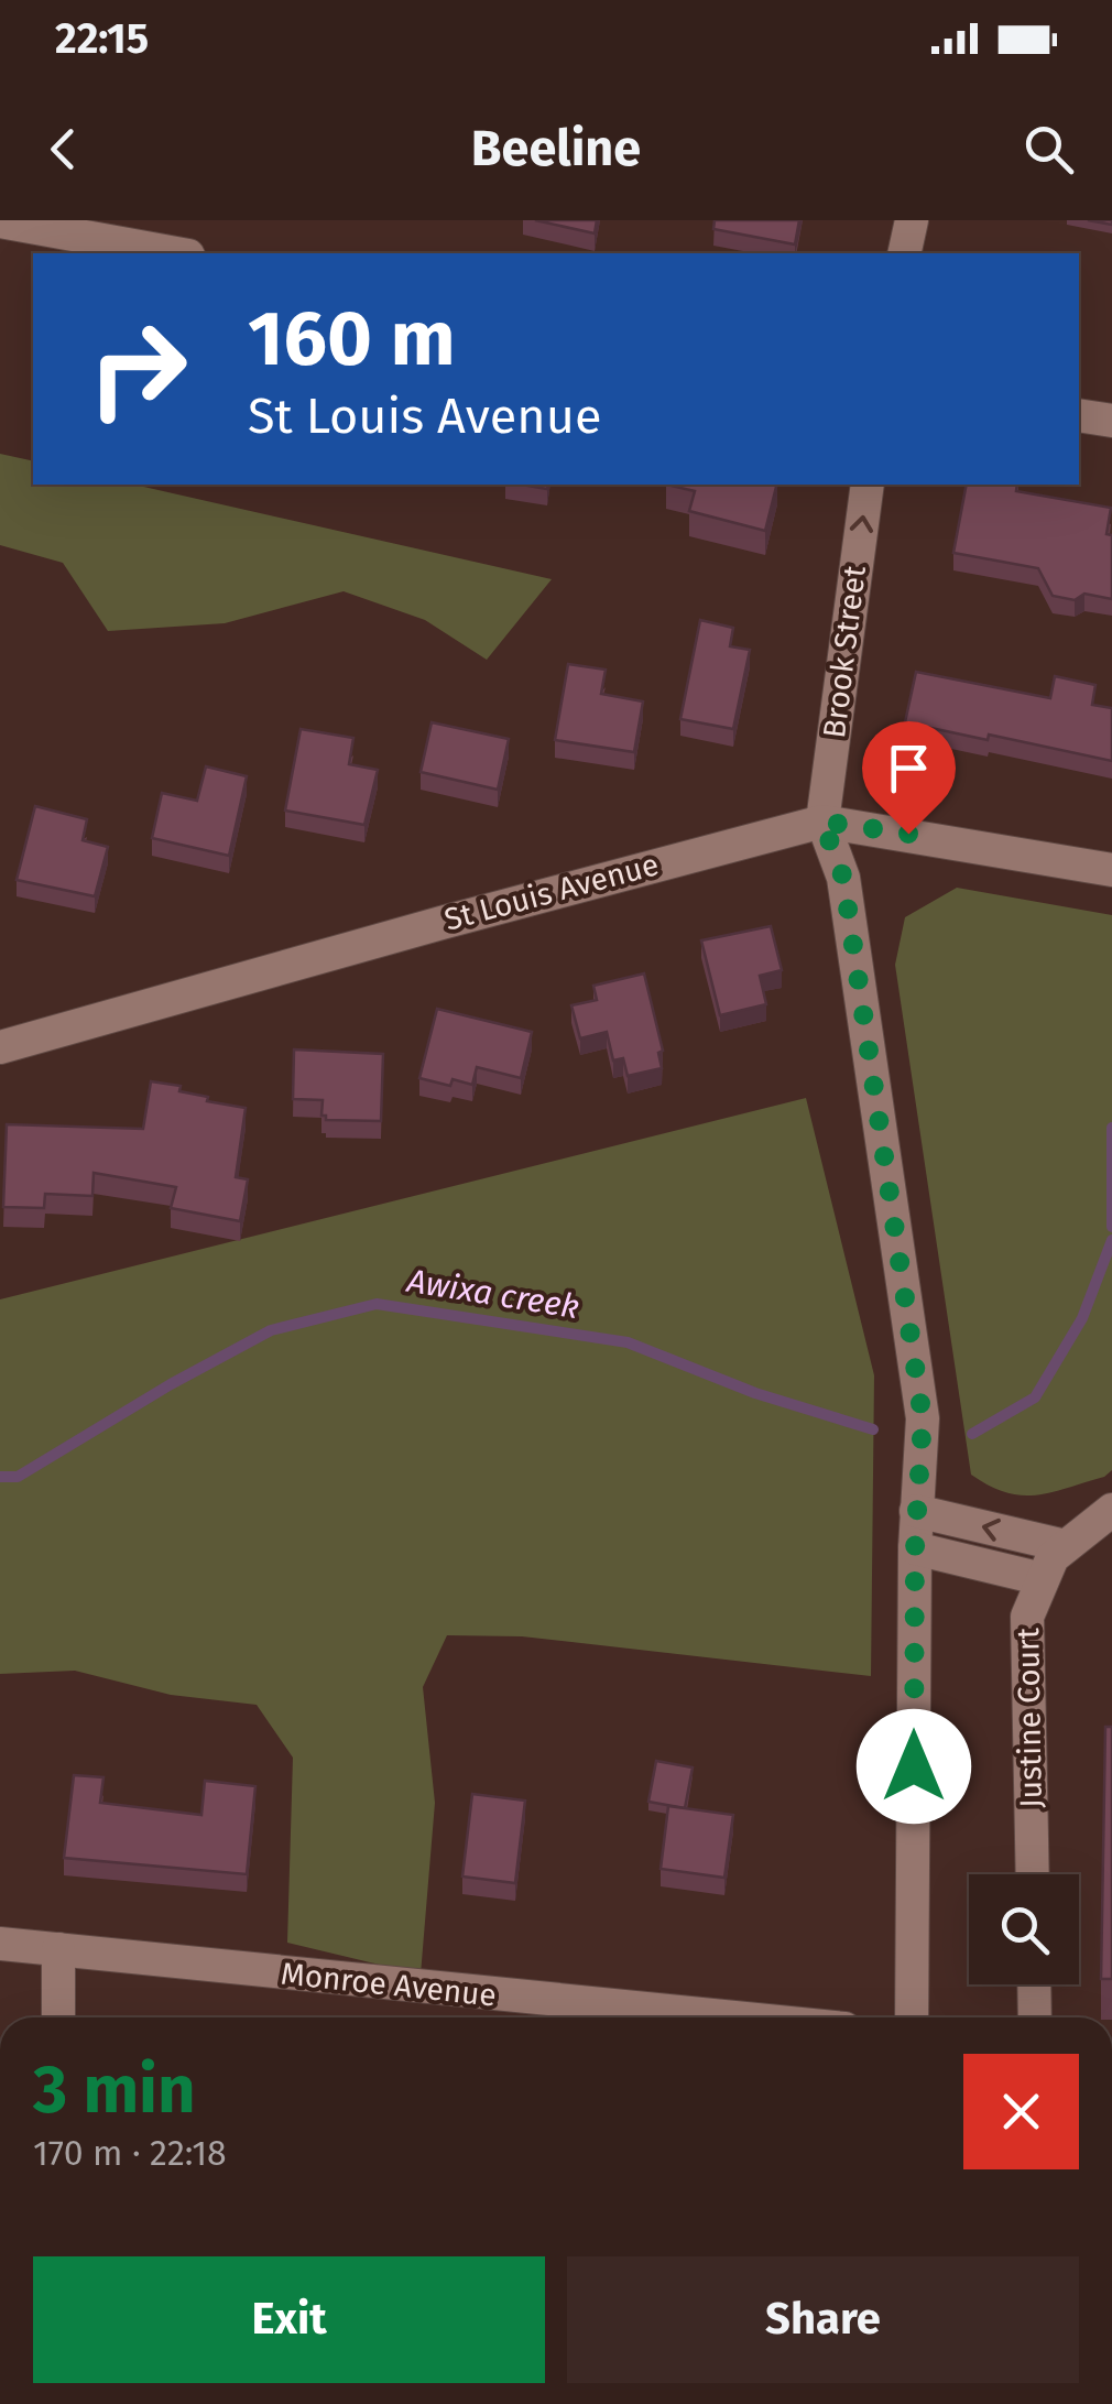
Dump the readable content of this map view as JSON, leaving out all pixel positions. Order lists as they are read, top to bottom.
{
  "streets": {
    "street": [
      "Brook Street",
      "St Louis Avenue",
      "Justine Court",
      "Monroe Avenue"
    ]
  },
  "crossings": [
    ["Brook Street", "St Louis Avenue"]
  ],
  "one_way": ["Brook Street"],
  "water": ["Awixa creek"],
  "page": {
    "status": "22:15",
    "header": "Beeline",
    "turn": ["160 m", "St Louis Avenue"],
    "heading": ["3 min", "170 m · 22:18"],
    "buttons": ["Exit", "Share"]
  }
}
